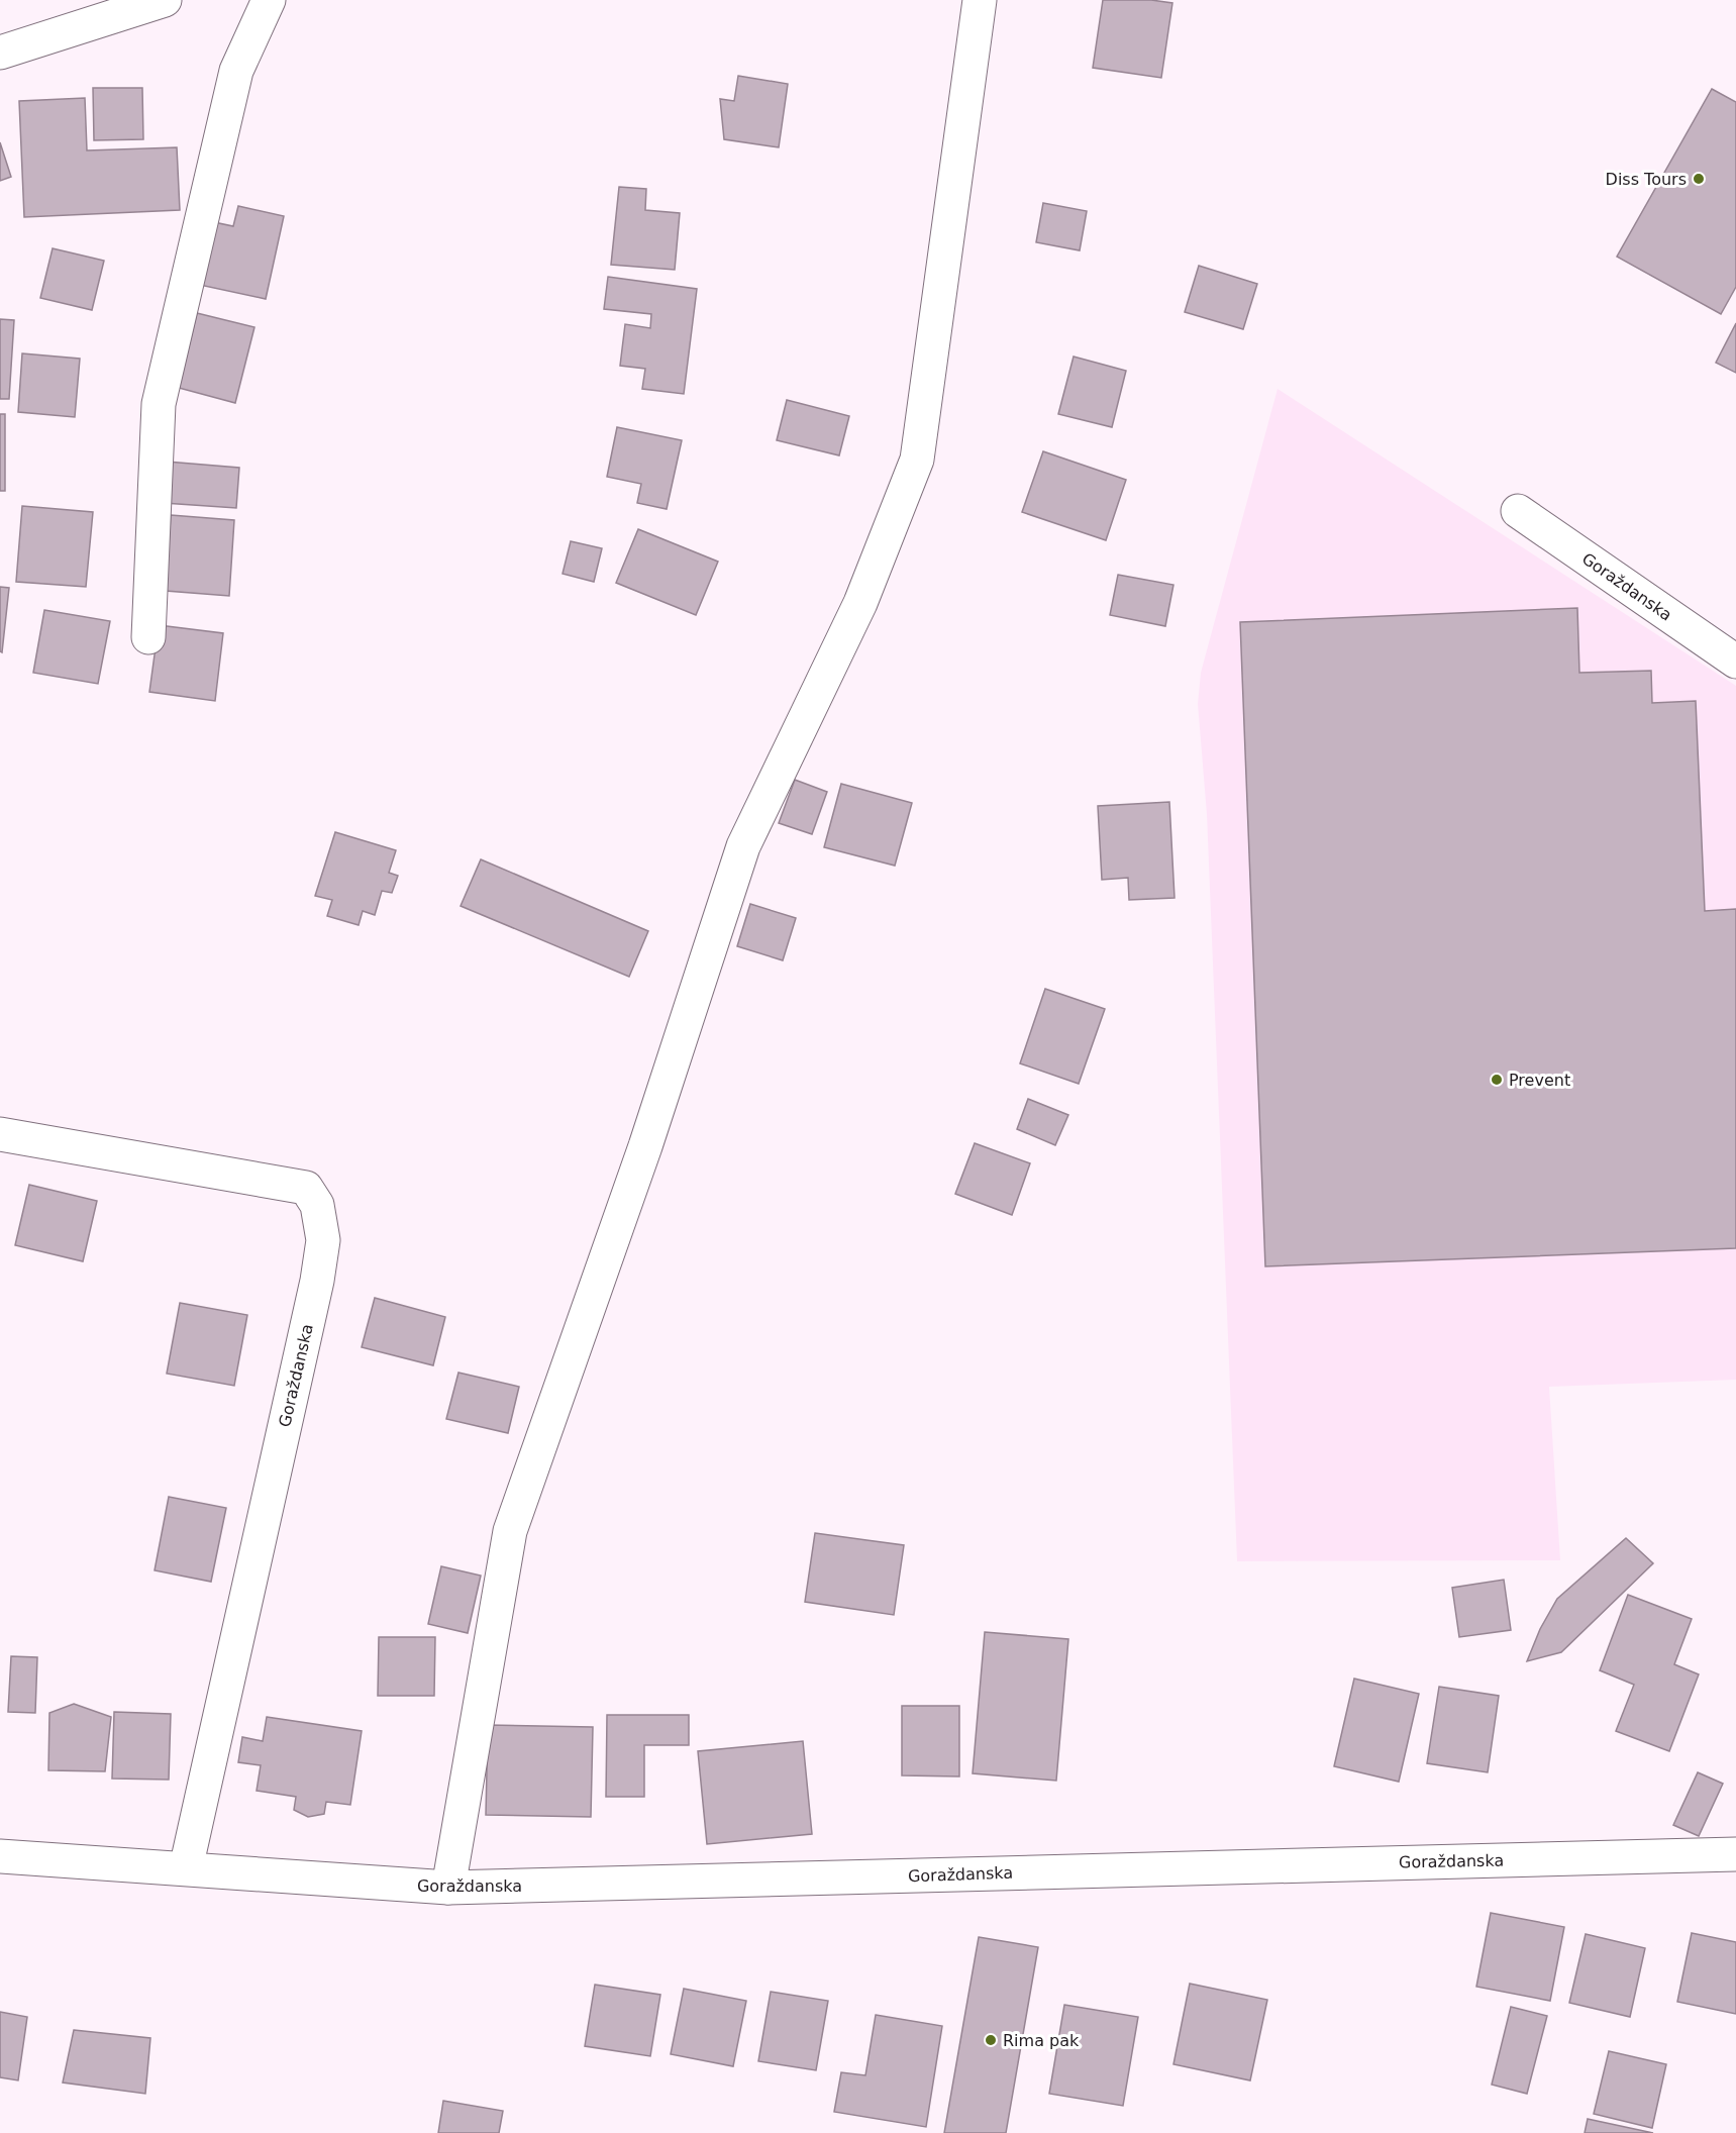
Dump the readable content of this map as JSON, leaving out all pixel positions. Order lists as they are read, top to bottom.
{
  "streets": {
    "street": ["Goraždanska"]
  },
  "places": ["Diss Tours", "Prevent", "Rima pak"]
}
